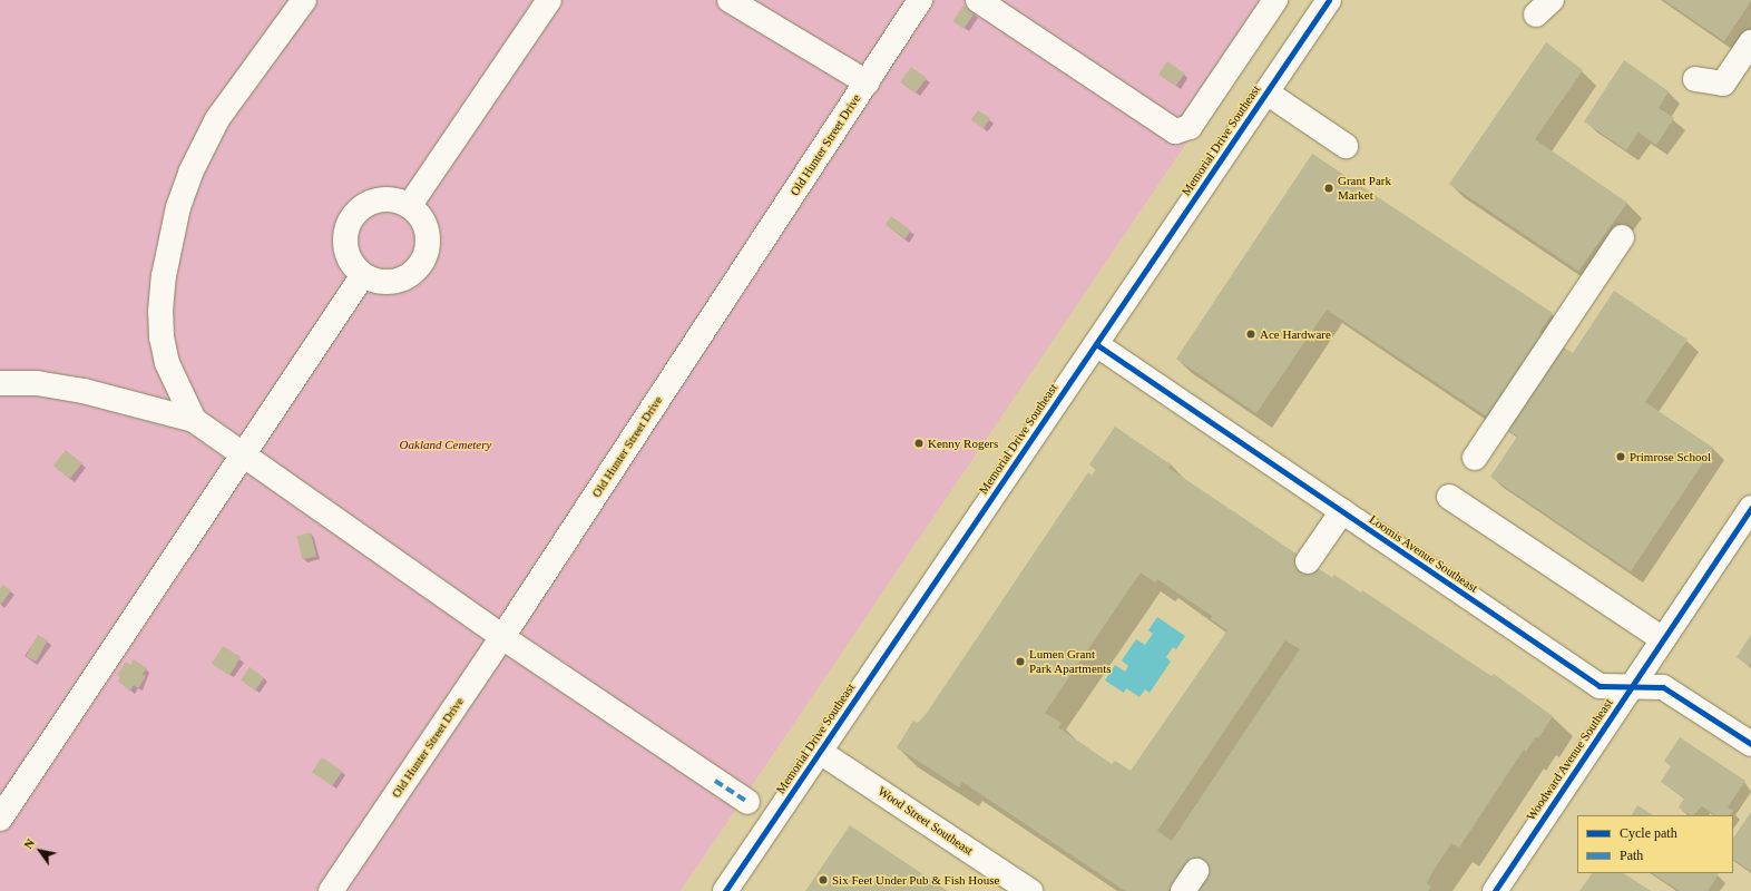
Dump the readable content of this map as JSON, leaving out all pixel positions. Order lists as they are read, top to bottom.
{
  "streets": {
    "street": [
      "Memorial Drive Southeast",
      "Old Hunter Street Drive",
      "Loomis Avenue Southeast",
      "Woodward Avenue Southeast",
      "Wood Street Southeast"
    ]
  },
  "crossings": [
    ["Memorial Drive Southeast", "Loomis Avenue Southeast"],
    ["Memorial Drive Southeast", "Wood Street Southeast"],
    ["Loomis Avenue Southeast", "Woodward Avenue Southeast"]
  ],
  "parks": ["Oakland Cemetery"],
  "places": [
    "Grant Park Market",
    "Ace Hardware",
    "Kenny Rogers",
    "Primrose School",
    "Lumen Grant Park Apartments",
    "Six Feet Under Pub & Fish House"
  ],
  "legend": ["Cycle path", "Path"],
  "north": "top left"
}
